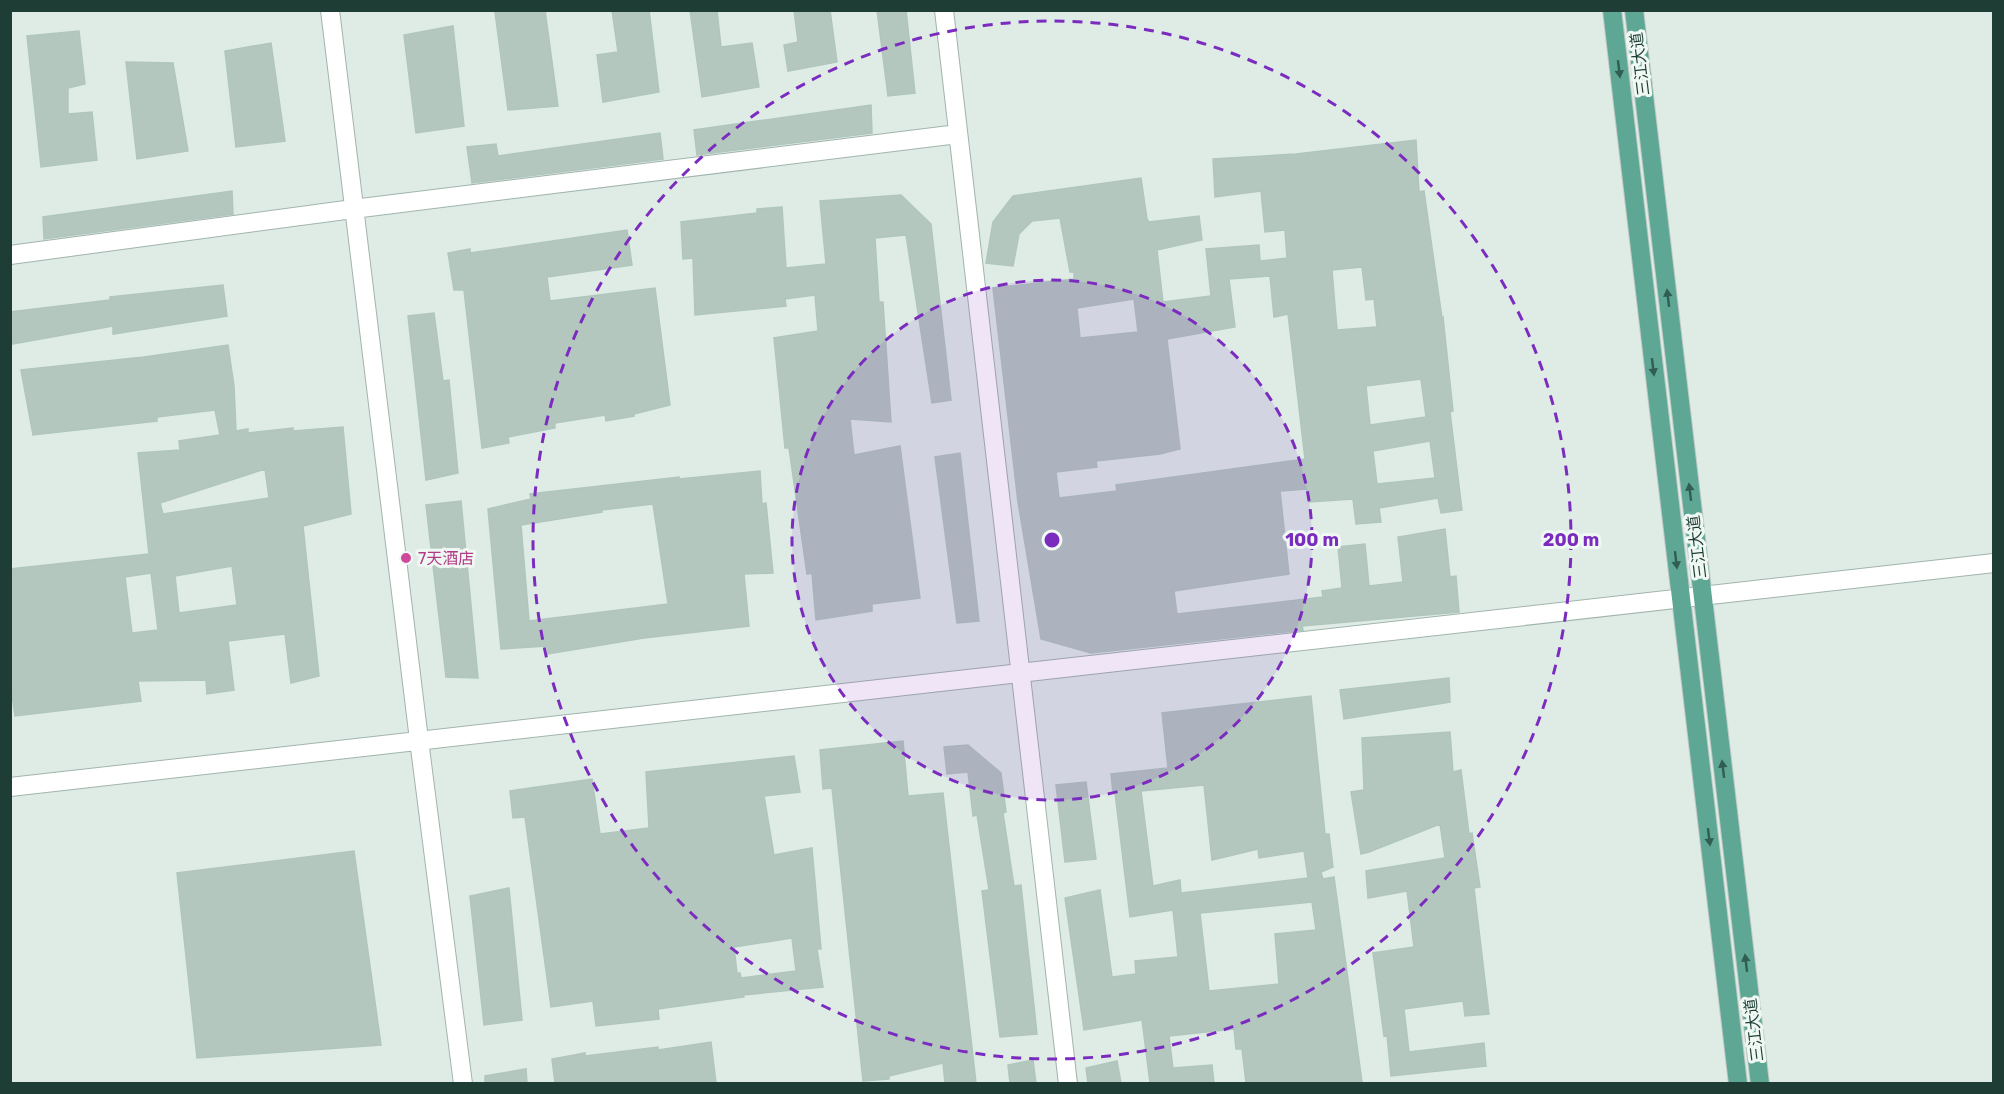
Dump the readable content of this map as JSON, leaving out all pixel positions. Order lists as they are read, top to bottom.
{
  "streets": {
    "main road": ["三江大道"]
  },
  "places": ["7天酒店"],
  "rings": ["100 m", "200 m"]
}
